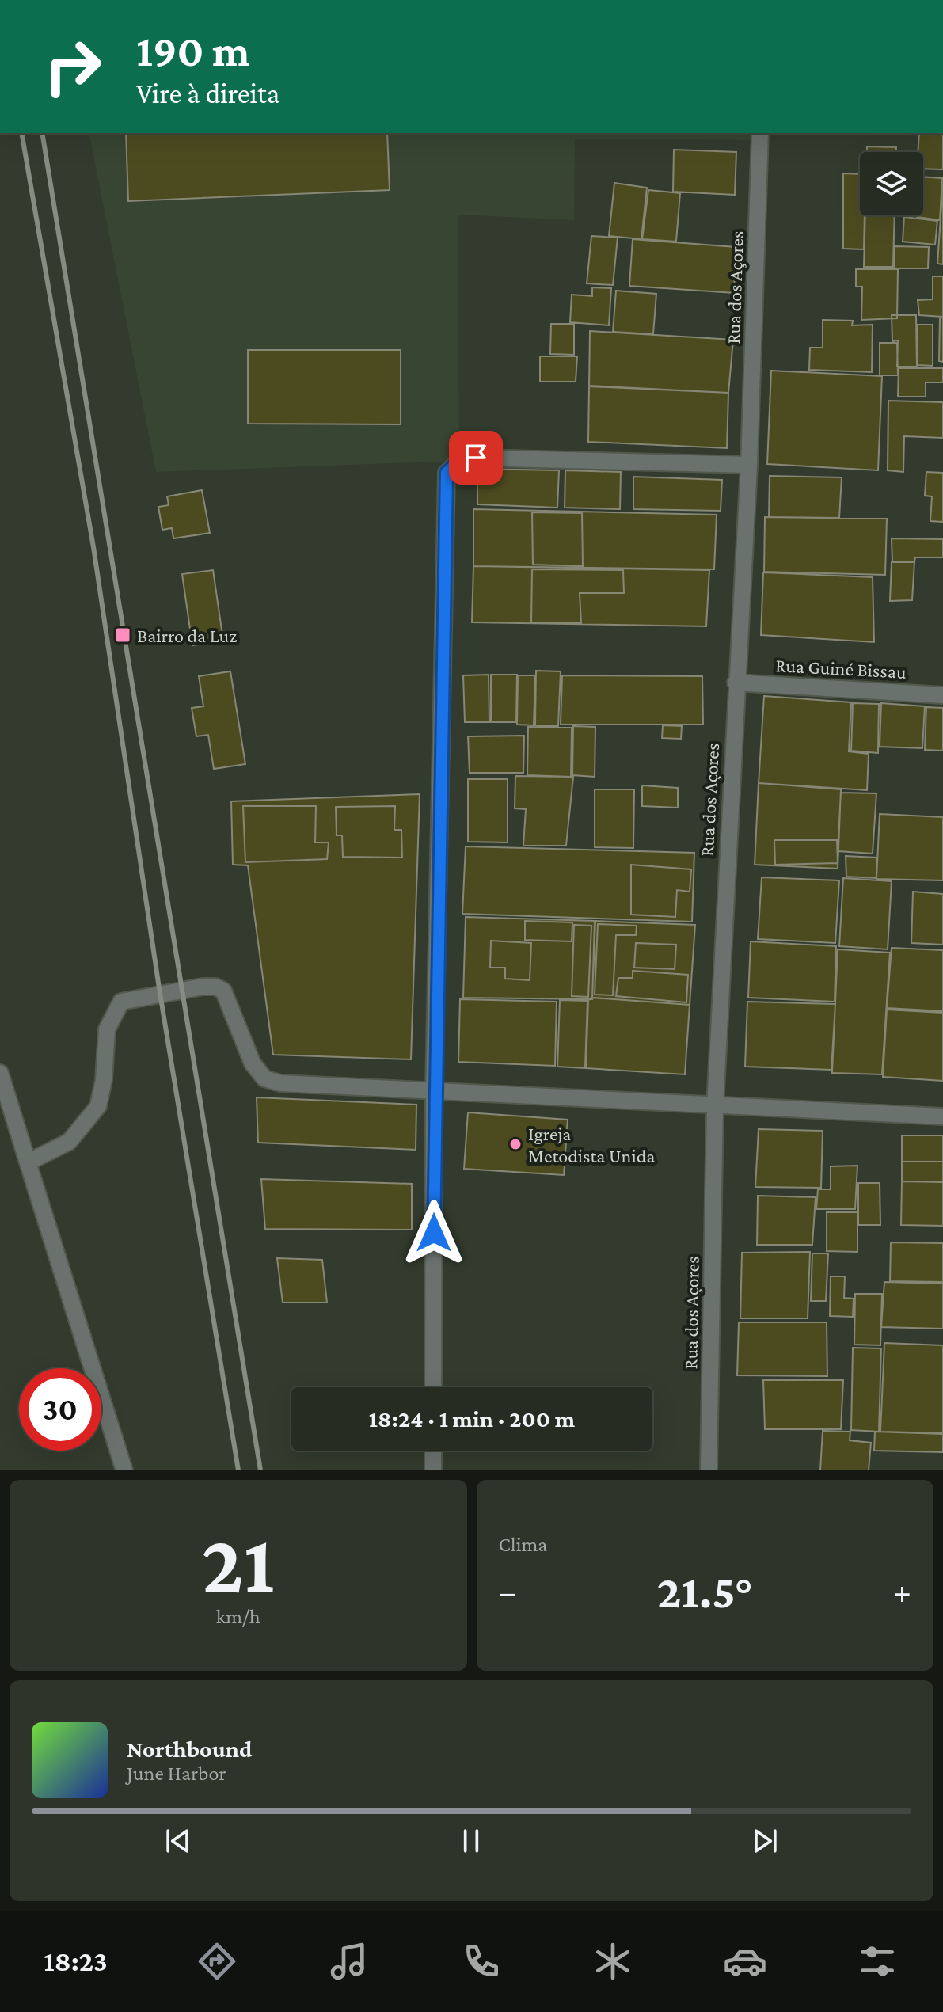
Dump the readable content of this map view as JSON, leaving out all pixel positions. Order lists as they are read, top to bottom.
{
  "streets": {
    "street": ["Rua dos Açores", "Rua Guiné Bissau"]
  },
  "crossings": [
    ["Rua dos Açores", "Rua Guiné Bissau"]
  ],
  "places": {
    "transit": ["Bairro da Luz"],
    "other": ["Igreja Metodista Unida"]
  },
  "page": {
    "turn": ["190 m", "Vire à direita"],
    "limit": "30",
    "trip": "18:24 · 1 min · 200 m",
    "tile": [
      ["21", "km/h"],
      "Clima"
    ],
    "heat": ["−", "21.5°", "+"],
    "song": ["Northbound", "June Harbor"],
    "tabs": "18:23"
  }
}
